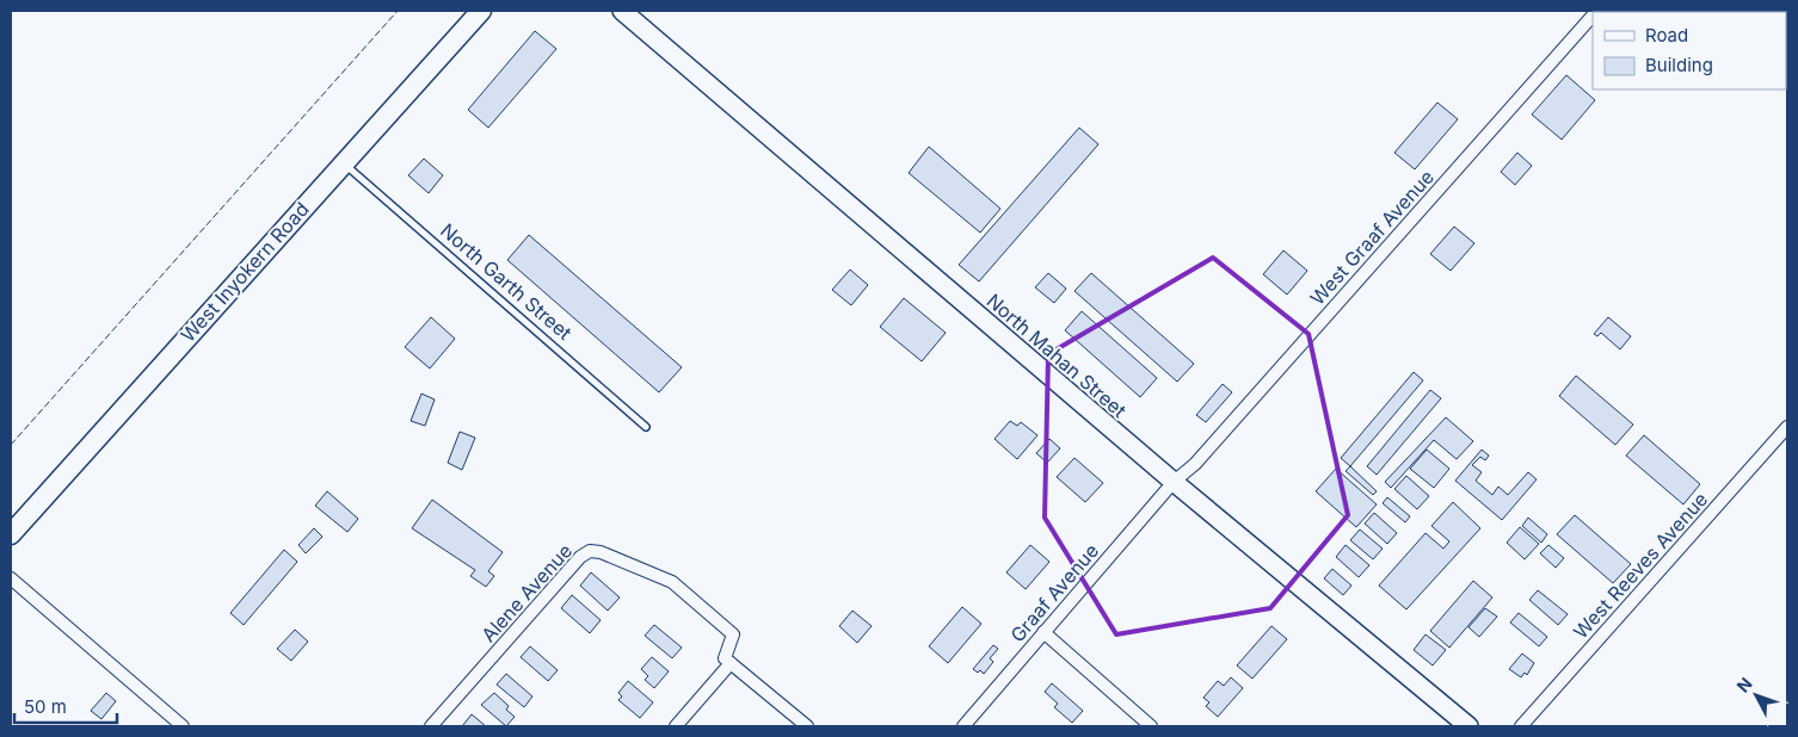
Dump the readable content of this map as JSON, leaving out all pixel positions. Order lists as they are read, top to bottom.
{
  "streets": {
    "main road": ["West Inyokern Road"],
    "street": [
      "West Graaf Avenue",
      "North Mahan Street",
      "West Reeves Avenue",
      "Alene Avenue",
      "Graaf Avenue"
    ],
    "lane": ["North Garth Street"]
  },
  "crossings": [
    ["West Graaf Avenue", "North Mahan Street"],
    ["West Graaf Avenue", "Graaf Avenue"],
    ["West Inyokern Road", "North Garth Street"],
    ["North Mahan Street", "Graaf Avenue"]
  ],
  "legend": ["Road", "Building"],
  "scale_bar": "50 m",
  "north": "top left"
}
